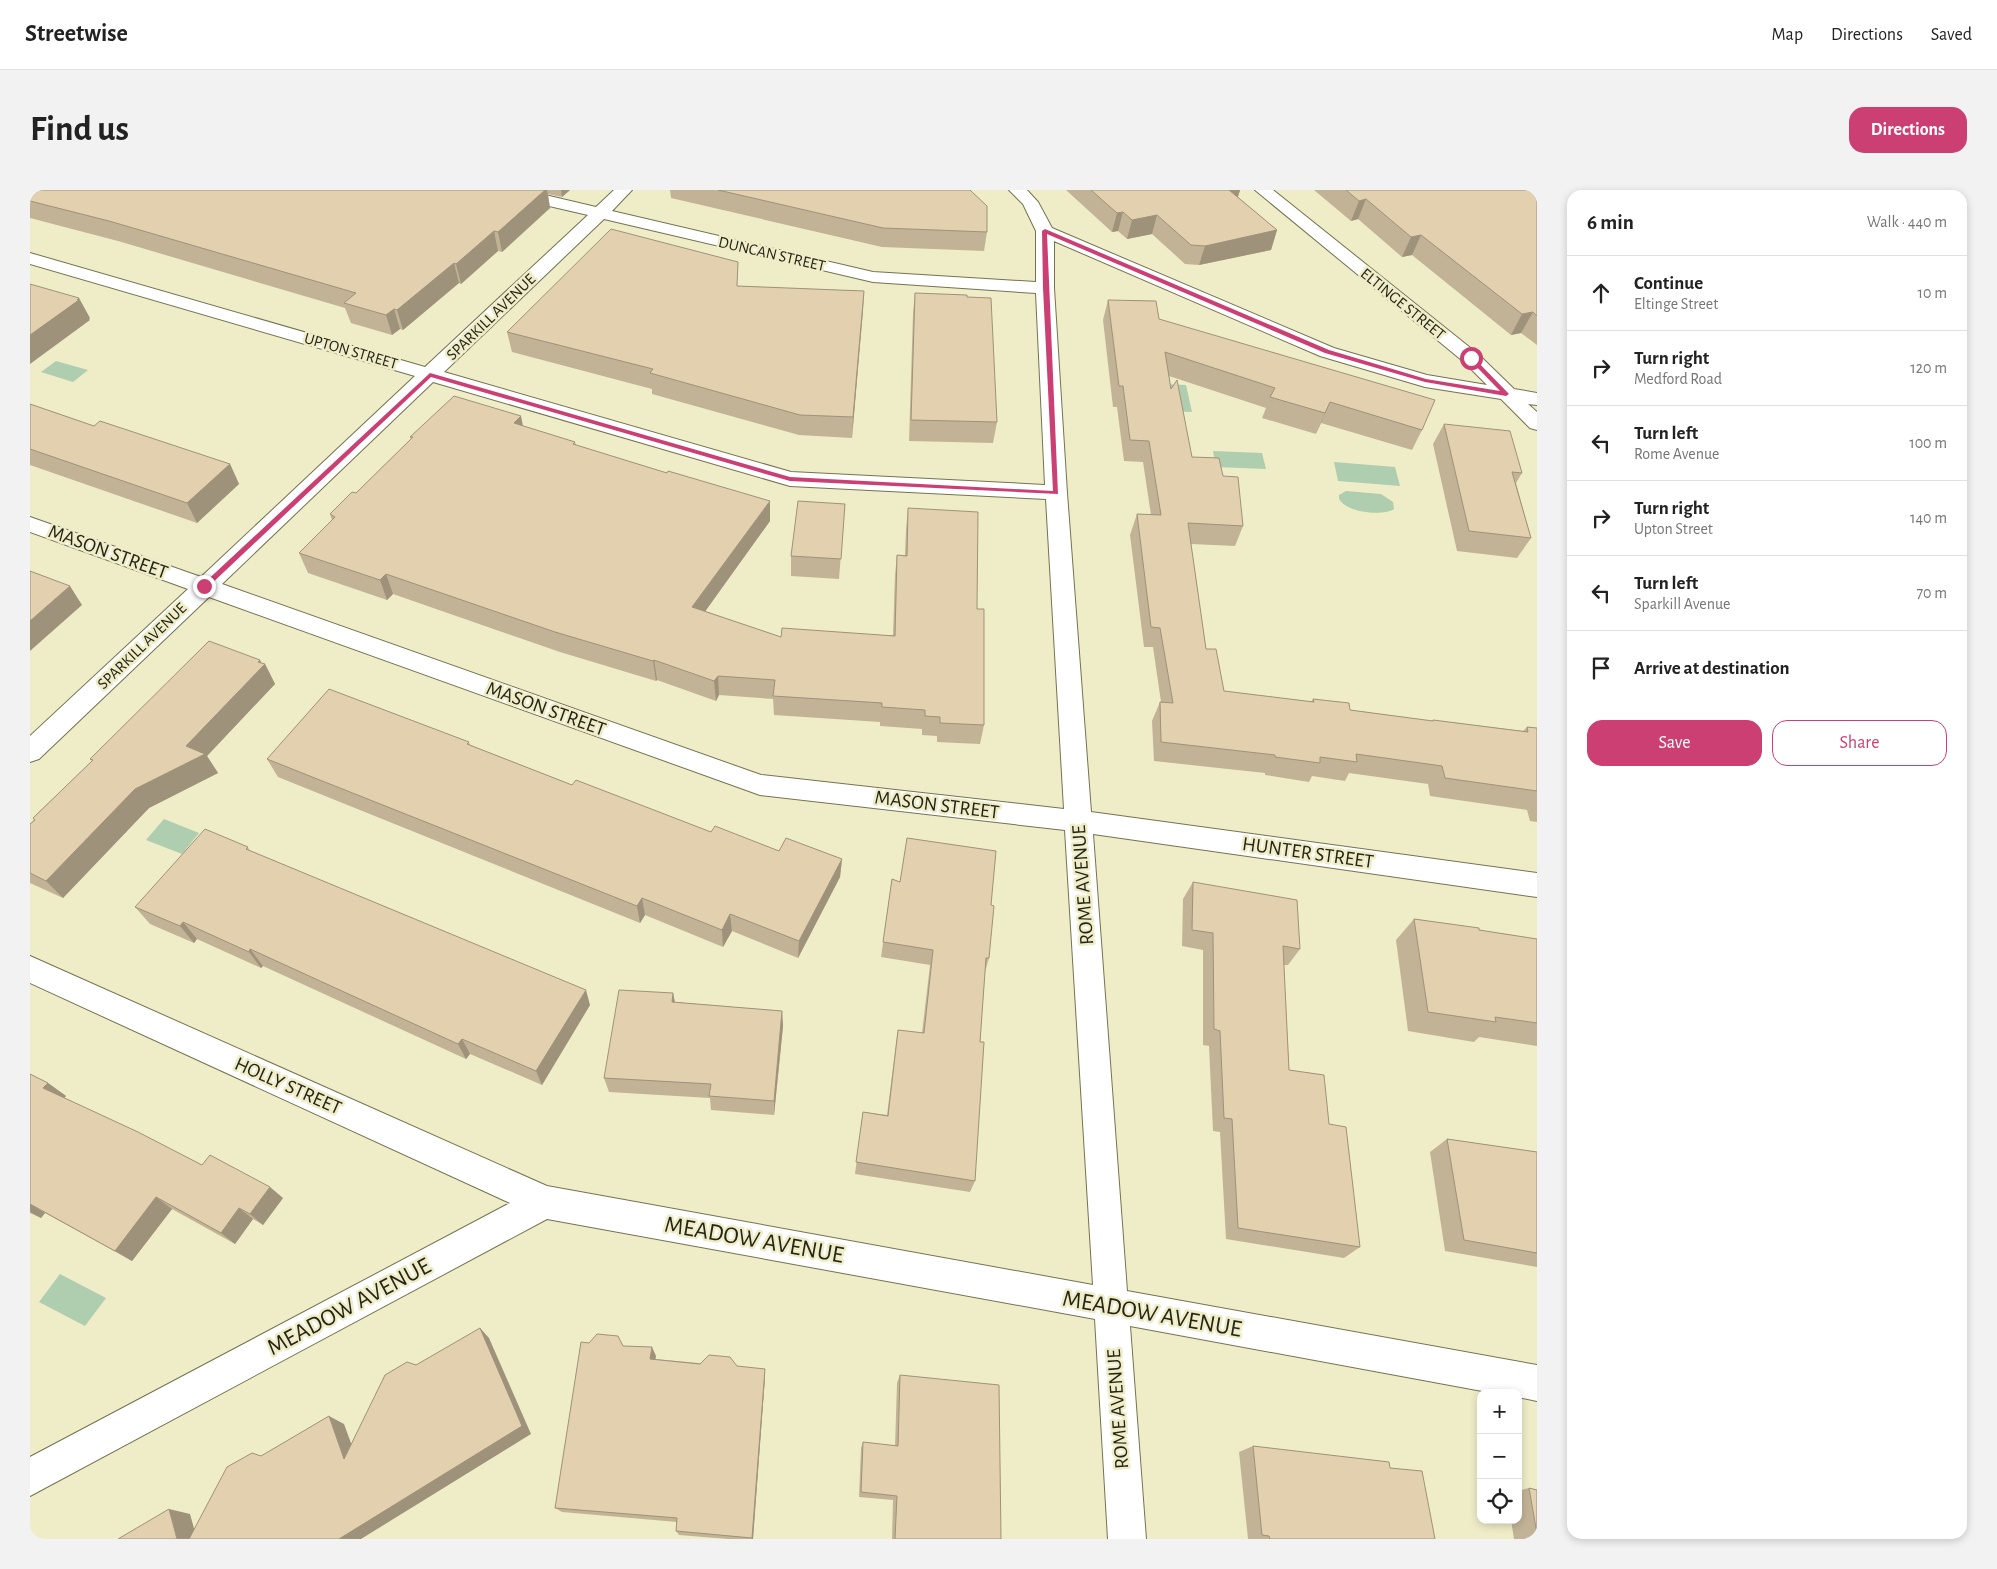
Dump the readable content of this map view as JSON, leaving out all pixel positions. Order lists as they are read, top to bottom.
{
  "streets": {
    "street": [
      "DUNCAN STREET",
      "ELTINGE STREET",
      "SPARKILL AVENUE",
      "UPTON STREET",
      "MASON STREET",
      "HUNTER STREET",
      "ROME AVENUE",
      "HOLLY STREET",
      "MEADOW AVENUE"
    ]
  },
  "crossings": [
    ["DUNCAN STREET", "SPARKILL AVENUE"],
    ["DUNCAN STREET", "ROME AVENUE"],
    ["SPARKILL AVENUE", "UPTON STREET"],
    ["SPARKILL AVENUE", "MASON STREET"],
    ["UPTON STREET", "ROME AVENUE"],
    ["MASON STREET", "HUNTER STREET"],
    ["MASON STREET", "ROME AVENUE"],
    ["HUNTER STREET", "ROME AVENUE"],
    ["ROME AVENUE", "MEADOW AVENUE"],
    ["HOLLY STREET", "MEADOW AVENUE"]
  ],
  "page": {
    "header": "Streetwise",
    "nav": ["Map", "Directions", "Saved"],
    "buttons": [
      "Directions",
      ["Save", "Share"]
    ],
    "title": "Find us",
    "heading": ["6 min", "Walk · 440 m"],
    "list": [
      ["Continue", "Eltinge Street", "10 m"],
      ["Turn right", "Medford Road", "120 m"],
      ["Turn left", "Rome Avenue", "100 m"],
      ["Turn right", "Upton Street", "140 m"],
      ["Turn left", "Sparkill Avenue", "70 m"],
      "Arrive at destination"
    ],
    "map_buttons": ["+", "−"]
  }
}
